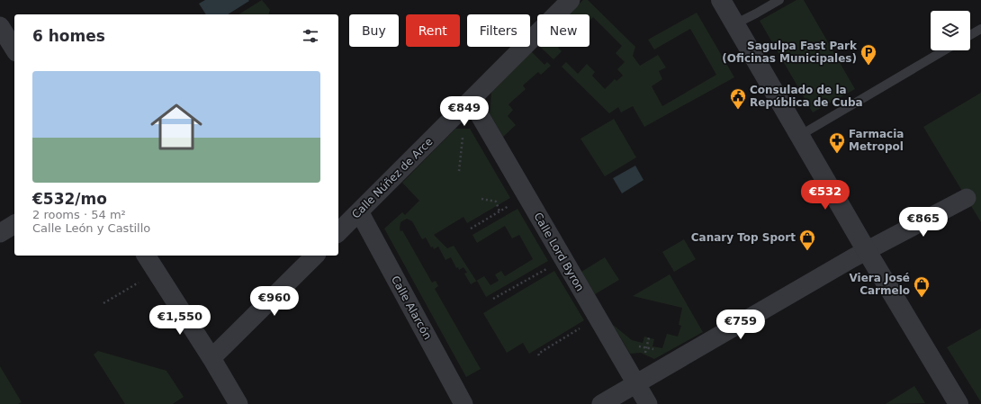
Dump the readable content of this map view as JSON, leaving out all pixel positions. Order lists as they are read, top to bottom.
{
  "streets": {
    "street": ["Calle Núñez de Arce", "Calle Lord Byron", "Calle Alarcón"]
  },
  "crossings": [
    ["Calle Núñez de Arce", "Calle Lord Byron"],
    ["Calle Núñez de Arce", "Calle Alarcón"]
  ],
  "places": {
    "parking": ["Sagulpa Fast Park (Oficinas Municipales)"],
    "public building": ["Consulado de la República de Cuba"],
    "pharmacy": ["Farmacia Metropol"],
    "shop": ["Canary Top Sport", "Viera José Carmelo"]
  },
  "page": {
    "chip": [
      "Buy",
      "Rent",
      "Filters",
      "New"
    ],
    "heading": "6 homes",
    "list": [
      {
        "name": "€532/mo",
        "note": "2 rooms · 54 m² · Calle León y Castillo"
      }
    ],
    "price": [
      "€849",
      "€532",
      "€865",
      "€960",
      "€1,550",
      "€759"
    ]
  }
}
